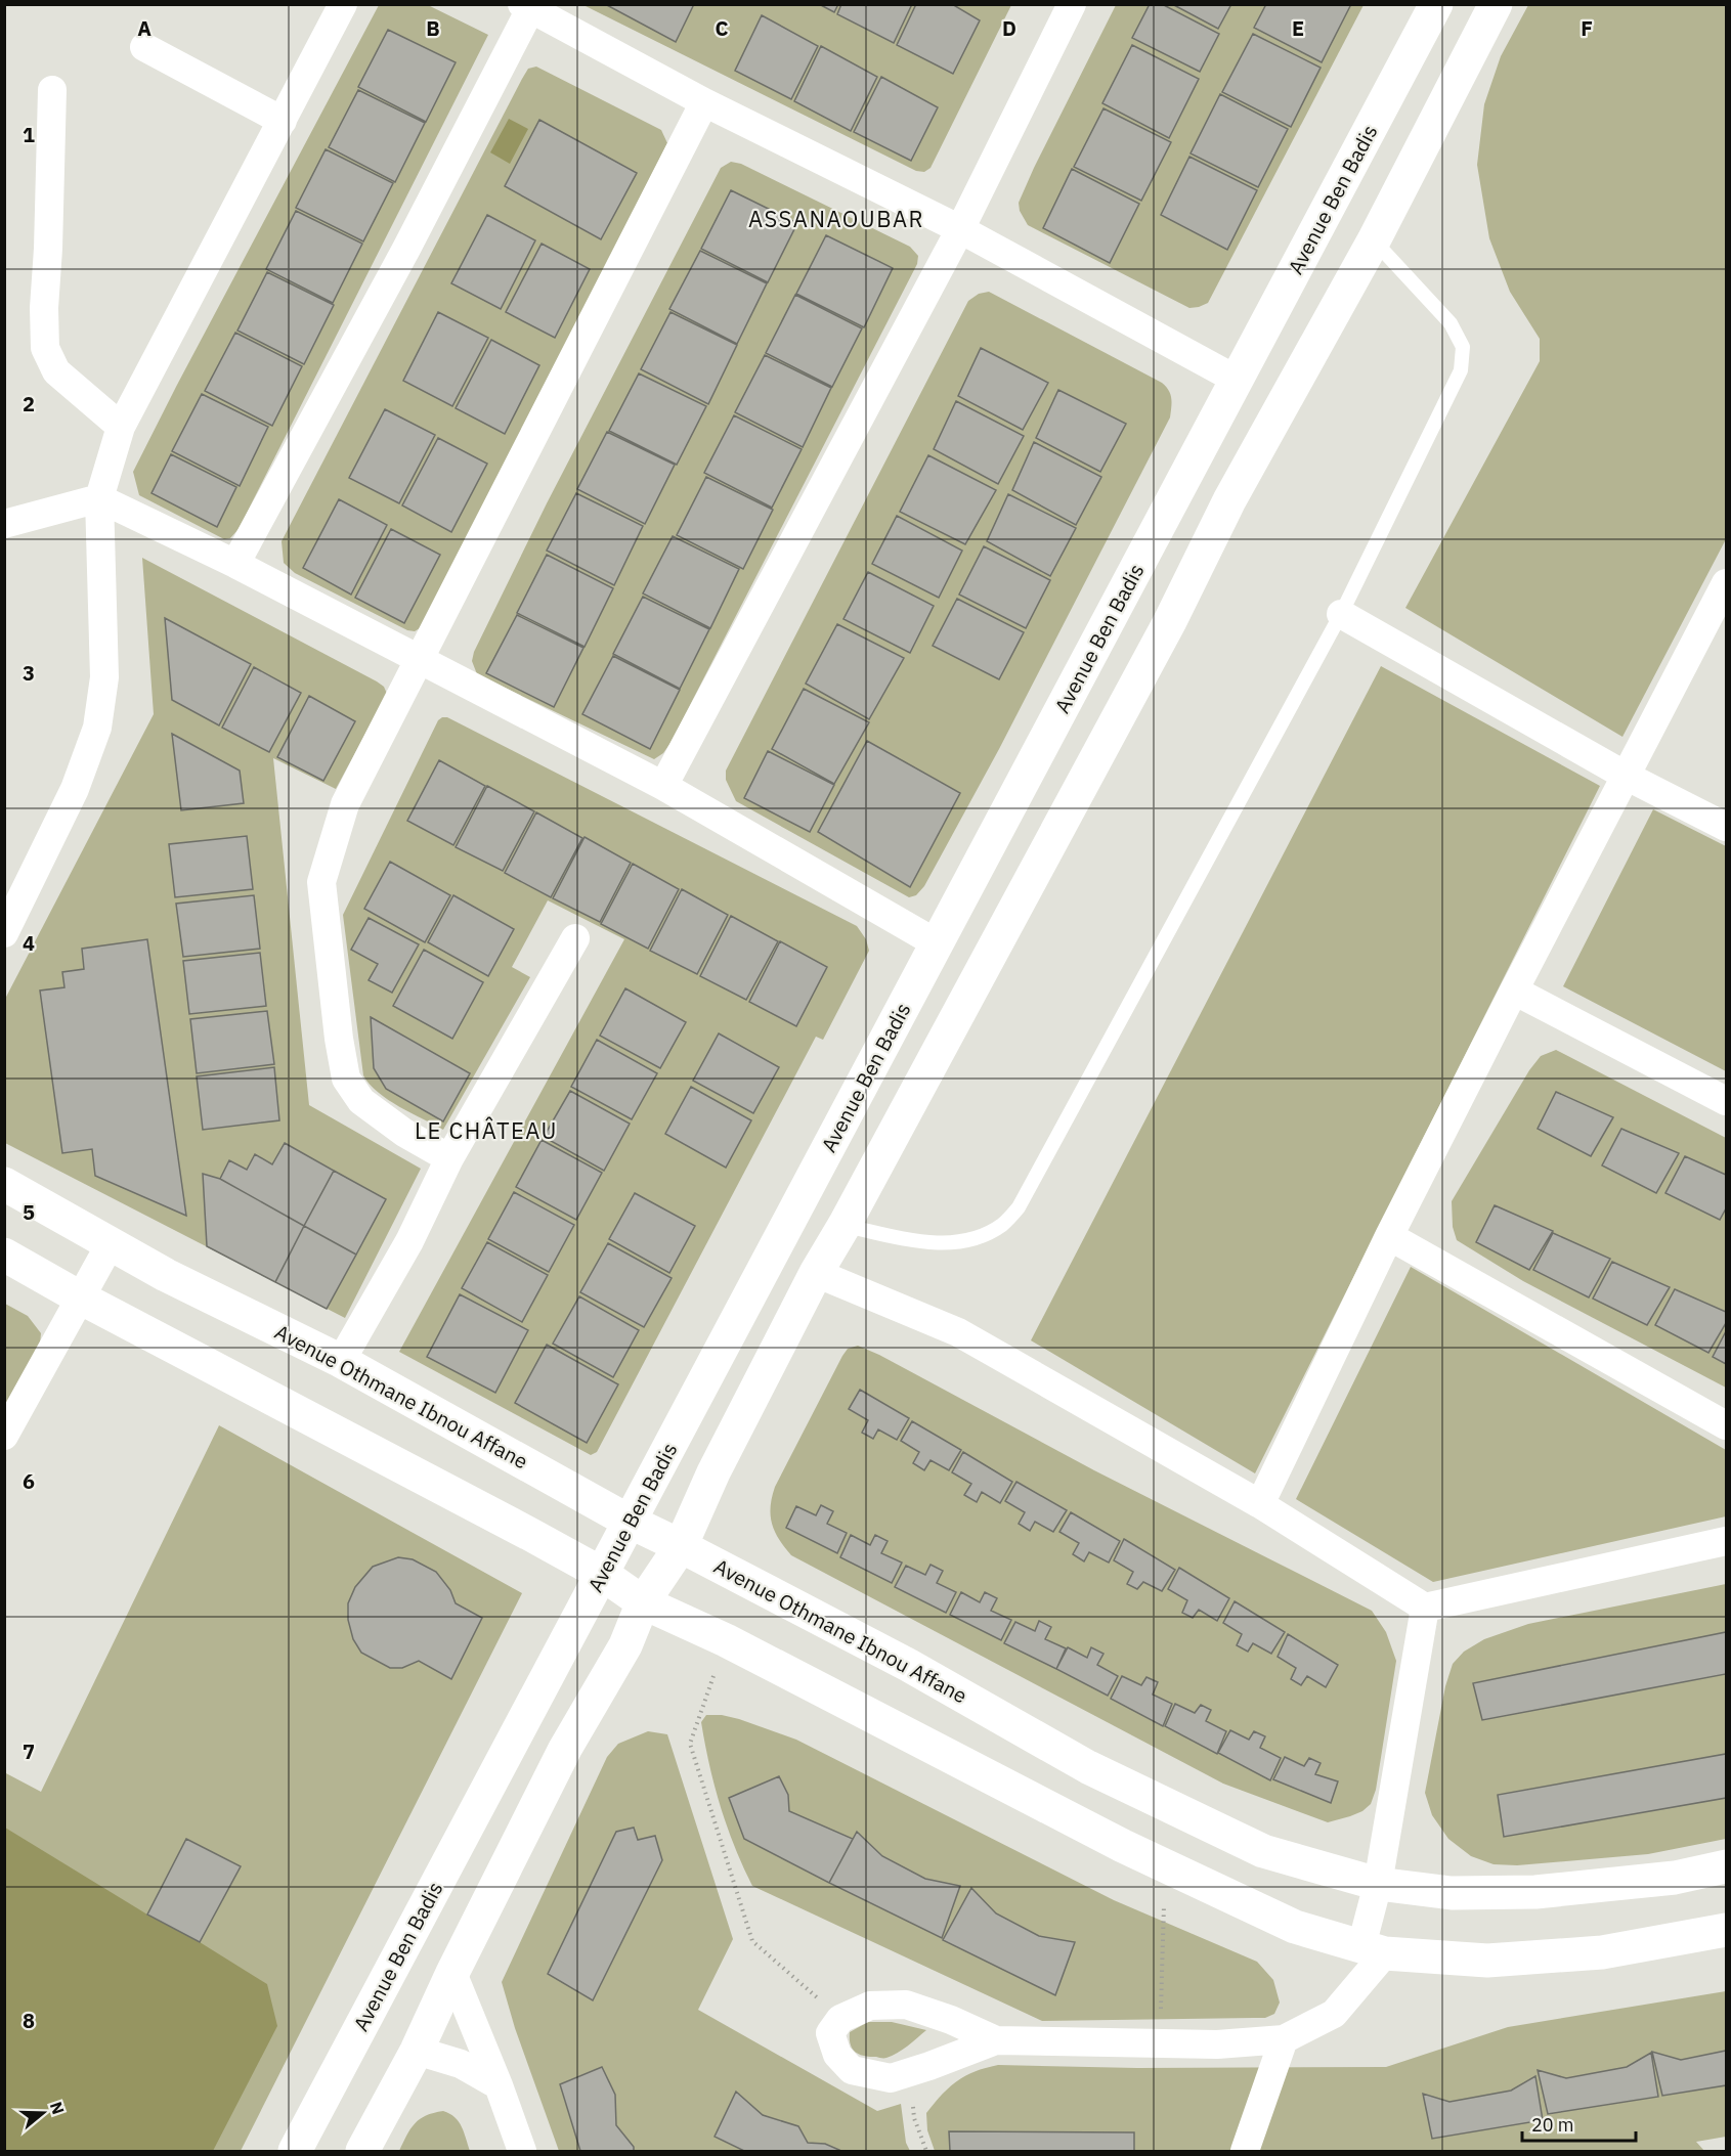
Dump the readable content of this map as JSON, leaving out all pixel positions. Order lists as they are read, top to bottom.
{
  "streets": {
    "main road": ["Avenue Ben Badis", "Avenue Othmane Ibnou Affane"]
  },
  "crossings": [
    ["Avenue Ben Badis", "Avenue Othmane Ibnou Affane"]
  ],
  "districts": ["ASSANAOUBAR", "LE CHÂTEAU"],
  "scale_bar": "20 m",
  "north": "right",
  "grid": {
    "columns": [
      "A",
      "B",
      "C",
      "D",
      "E",
      "F"
    ],
    "rows": [
      "1",
      "2",
      "3",
      "4",
      "5",
      "6",
      "7",
      "8"
    ]
  }
}
